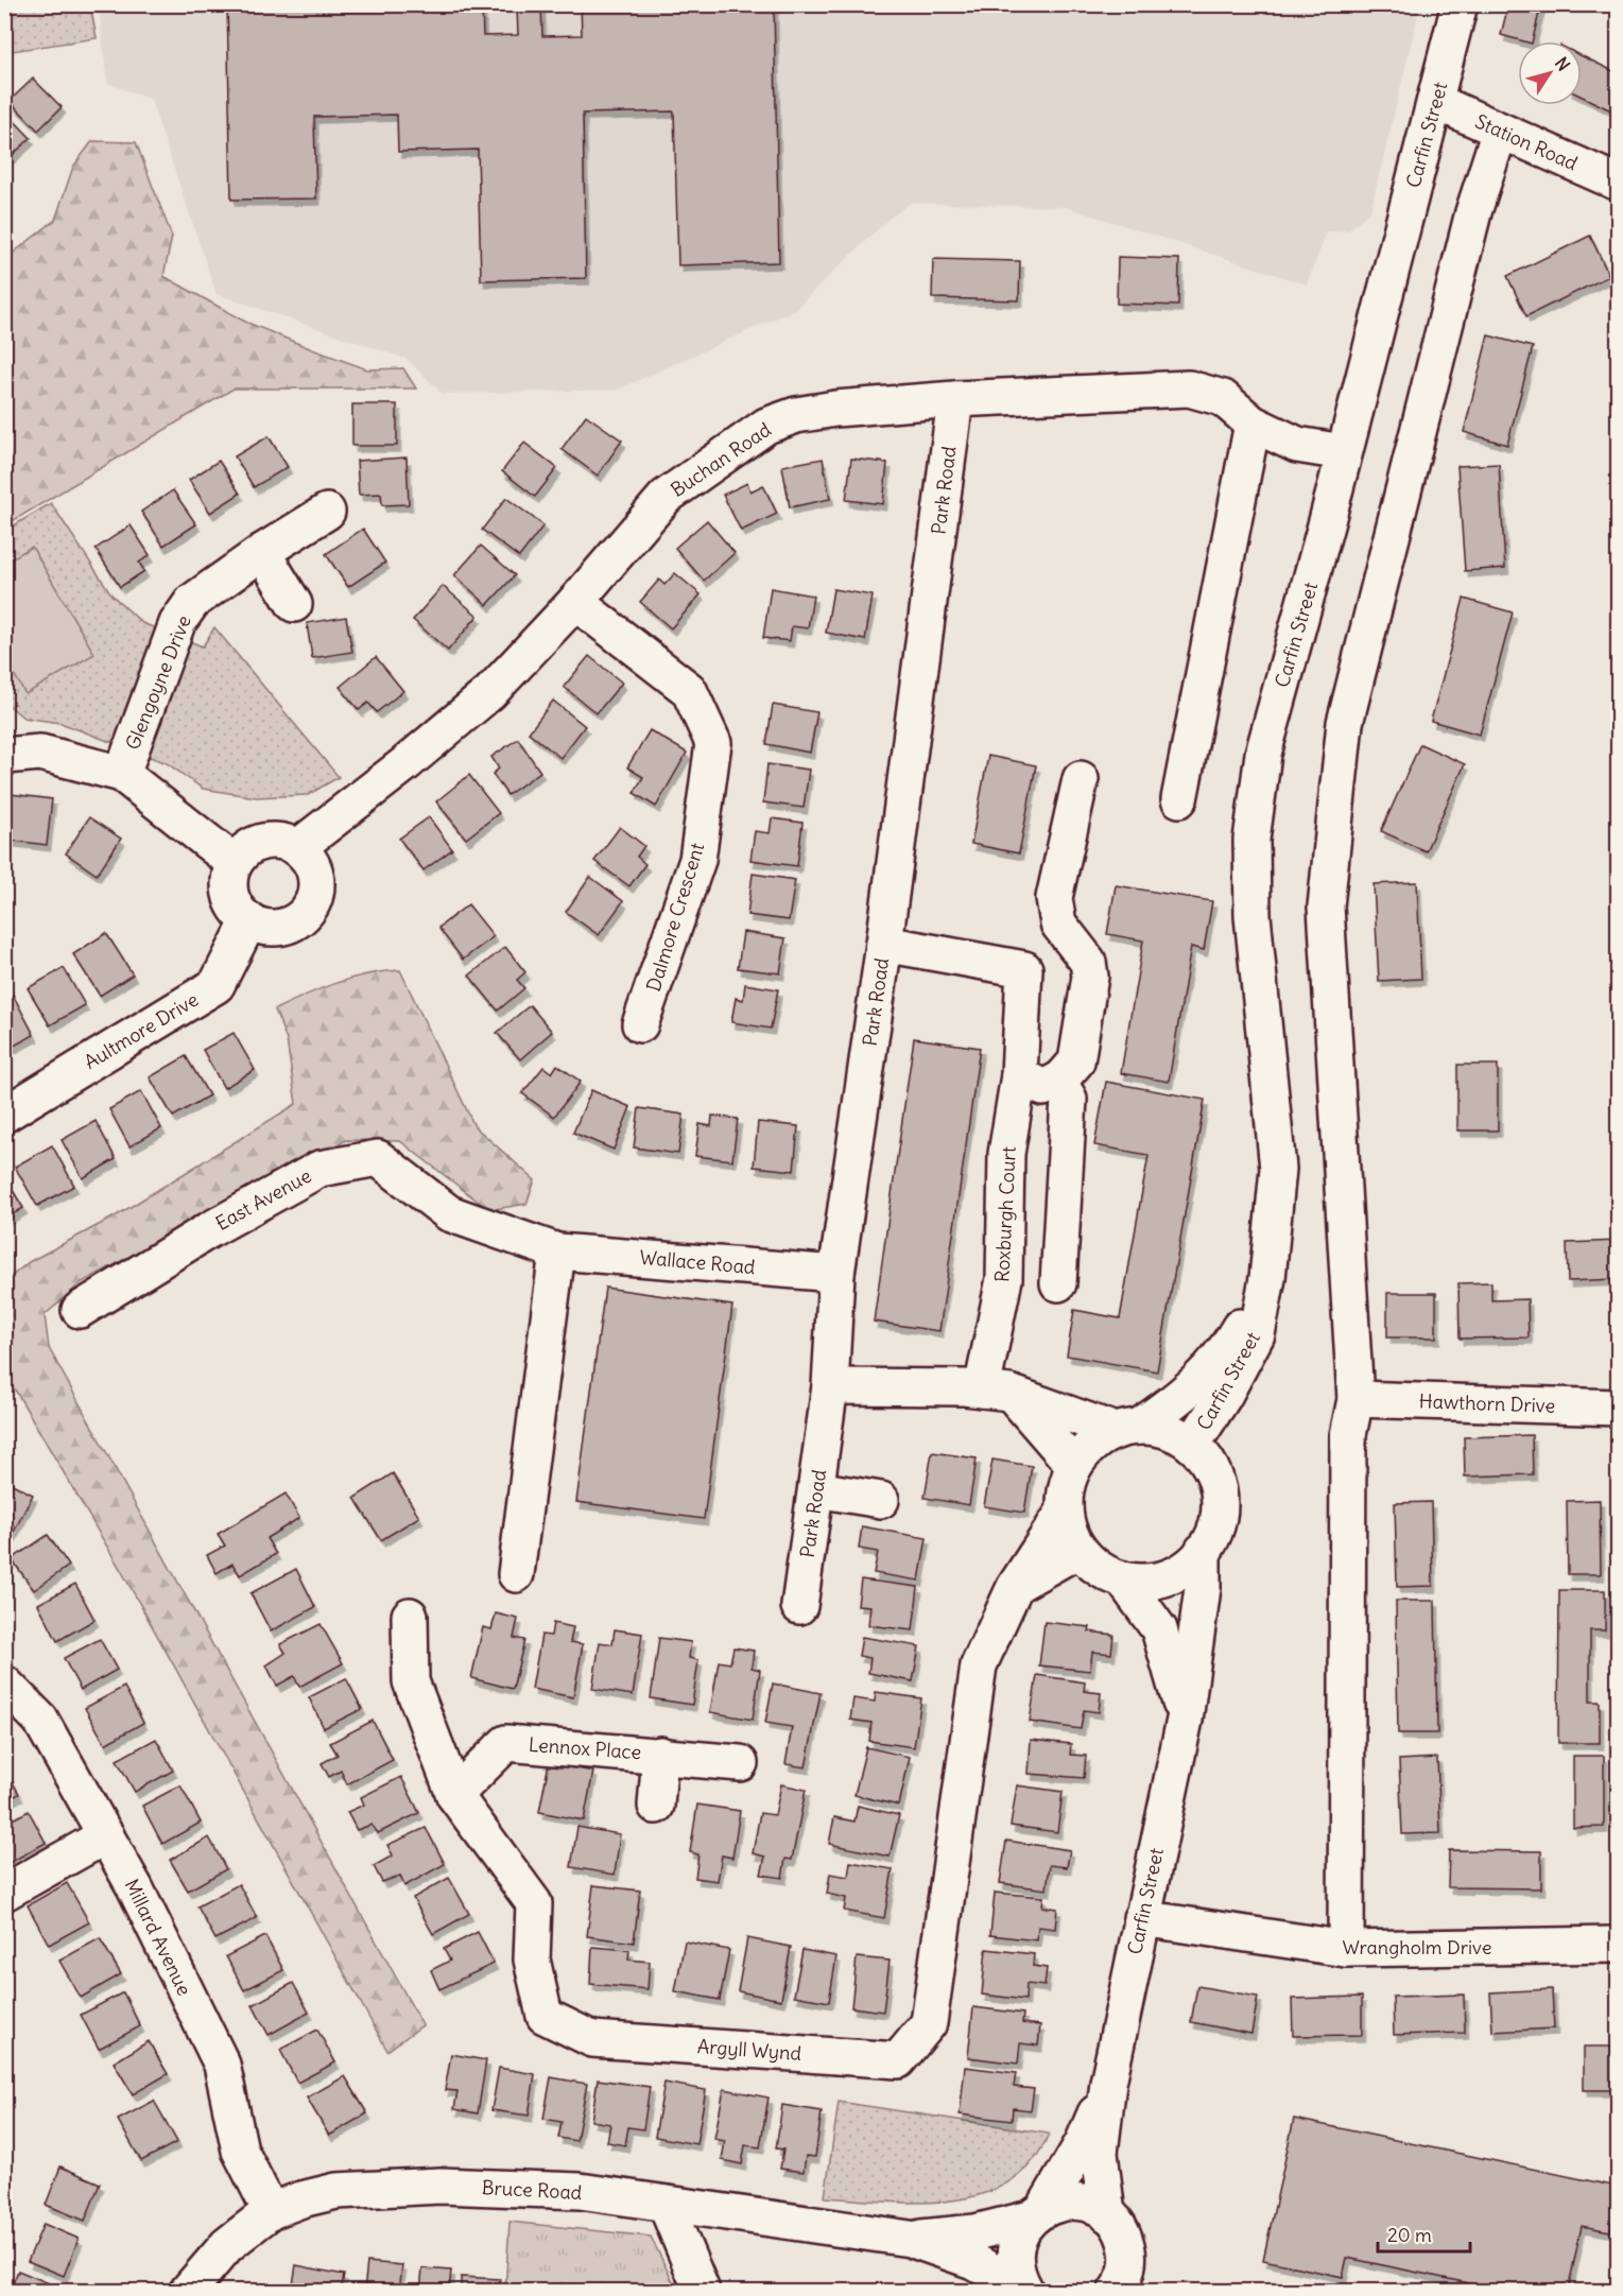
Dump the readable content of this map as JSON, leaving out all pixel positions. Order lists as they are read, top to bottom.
{
  "streets": {
    "street": [
      "Carfin Street",
      "Station Road",
      "Buchan Road",
      "Park Road",
      "Glengoyne Drive",
      "Dalmore Crescent",
      "Aultmore Drive",
      "East Avenue",
      "Roxburgh Court",
      "Wallace Road",
      "Hawthorn Drive",
      "Lennox Place",
      "Millard Avenue",
      "Wrangholm Drive",
      "Argyll Wynd",
      "Bruce Road"
    ]
  },
  "crossings": [
    ["Carfin Street", "Station Road"],
    ["Carfin Street", "Buchan Road"],
    ["Carfin Street", "Wrangholm Drive"],
    ["Carfin Street", "Argyll Wynd"],
    ["Carfin Street", "Bruce Road"],
    ["Buchan Road", "Park Road"],
    ["Buchan Road", "Dalmore Crescent"],
    ["Buchan Road", "Aultmore Drive"],
    ["Park Road", "Roxburgh Court"],
    ["Park Road", "Wallace Road"],
    ["East Avenue", "Wallace Road"],
    ["Lennox Place", "Argyll Wynd"],
    ["Millard Avenue", "Bruce Road"]
  ],
  "scale_bar": "20 m",
  "north": "top right"
}
